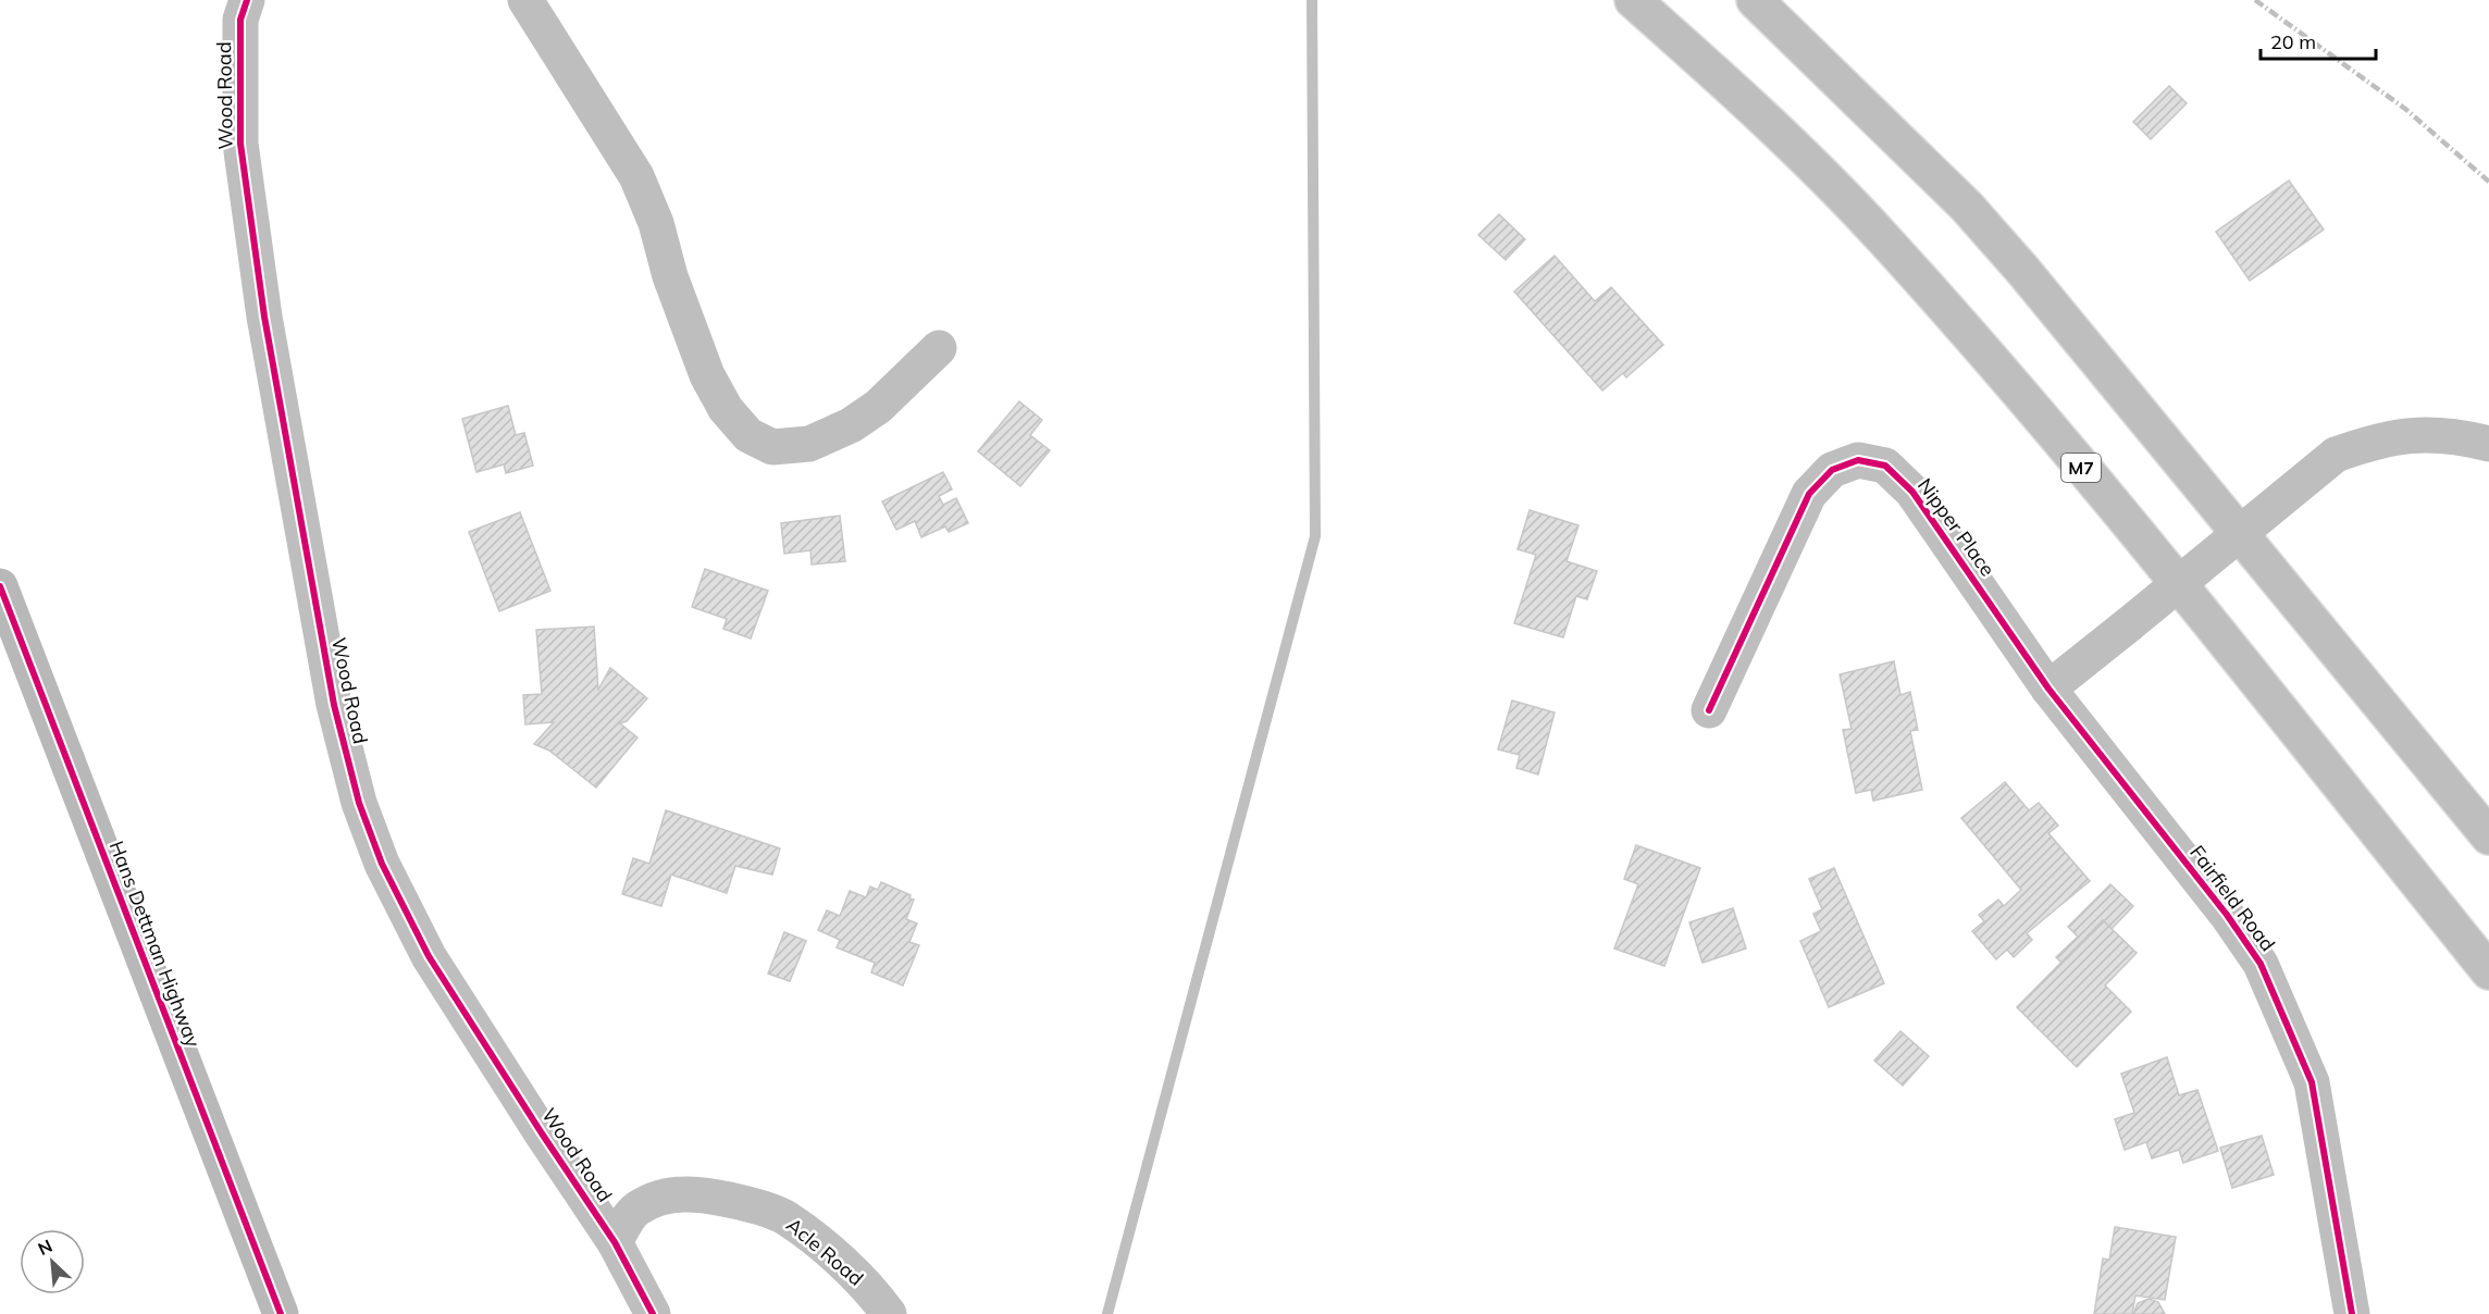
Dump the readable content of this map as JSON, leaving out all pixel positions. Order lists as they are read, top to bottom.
{
  "streets": {
    "main road": [
      "Wood Road",
      "M7",
      "Nipper Place",
      "Fairfield Road",
      "Acle Road"
    ],
    "street": ["Hans Dettman Highway"]
  },
  "crossings": [
    ["Wood Road", "Acle Road"],
    ["Nipper Place", "Fairfield Road"]
  ],
  "scale_bar": "20 m",
  "north": "top left"
}
